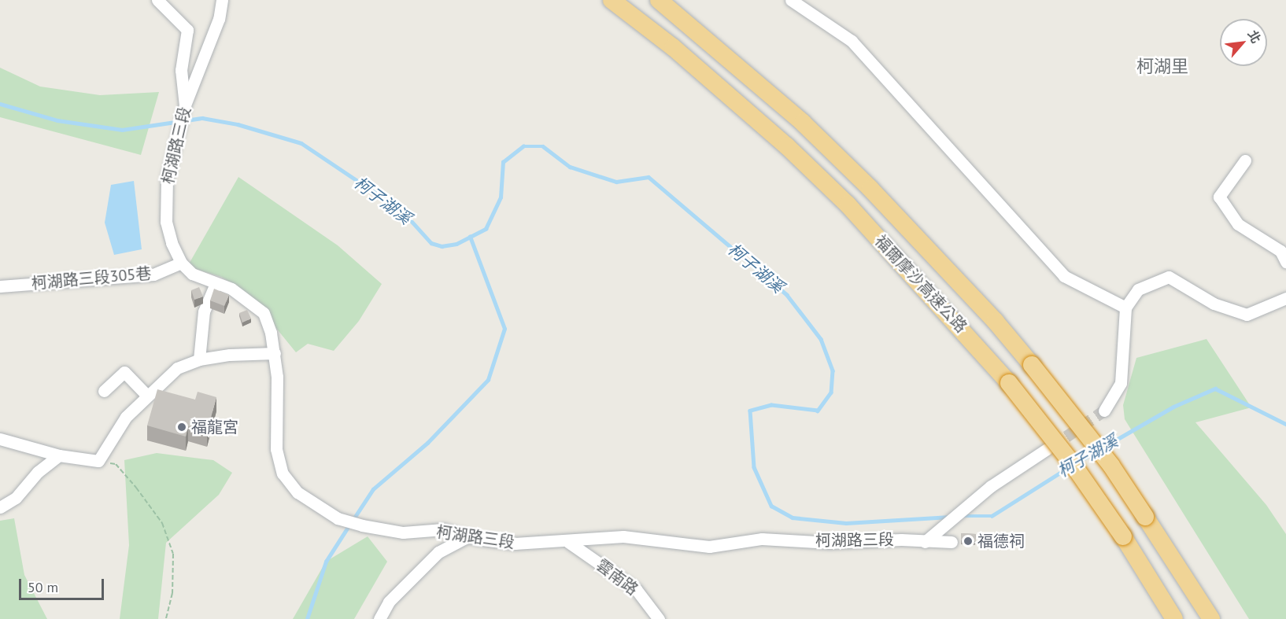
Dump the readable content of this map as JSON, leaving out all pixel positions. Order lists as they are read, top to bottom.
{
  "streets": {
    "highway": ["福爾摩沙高速公路"],
    "street": ["柯湖路三段", "柯湖路三段305巷", "雲南路"]
  },
  "crossings": [
    ["柯湖路三段", "柯湖路三段305巷"],
    ["柯湖路三段", "雲南路"]
  ],
  "districts": ["柯湖里"],
  "water": ["柯子湖溪"],
  "places": ["福龍宮", "福德祠"],
  "scale_bar": "50 m",
  "north": "top right"
}
